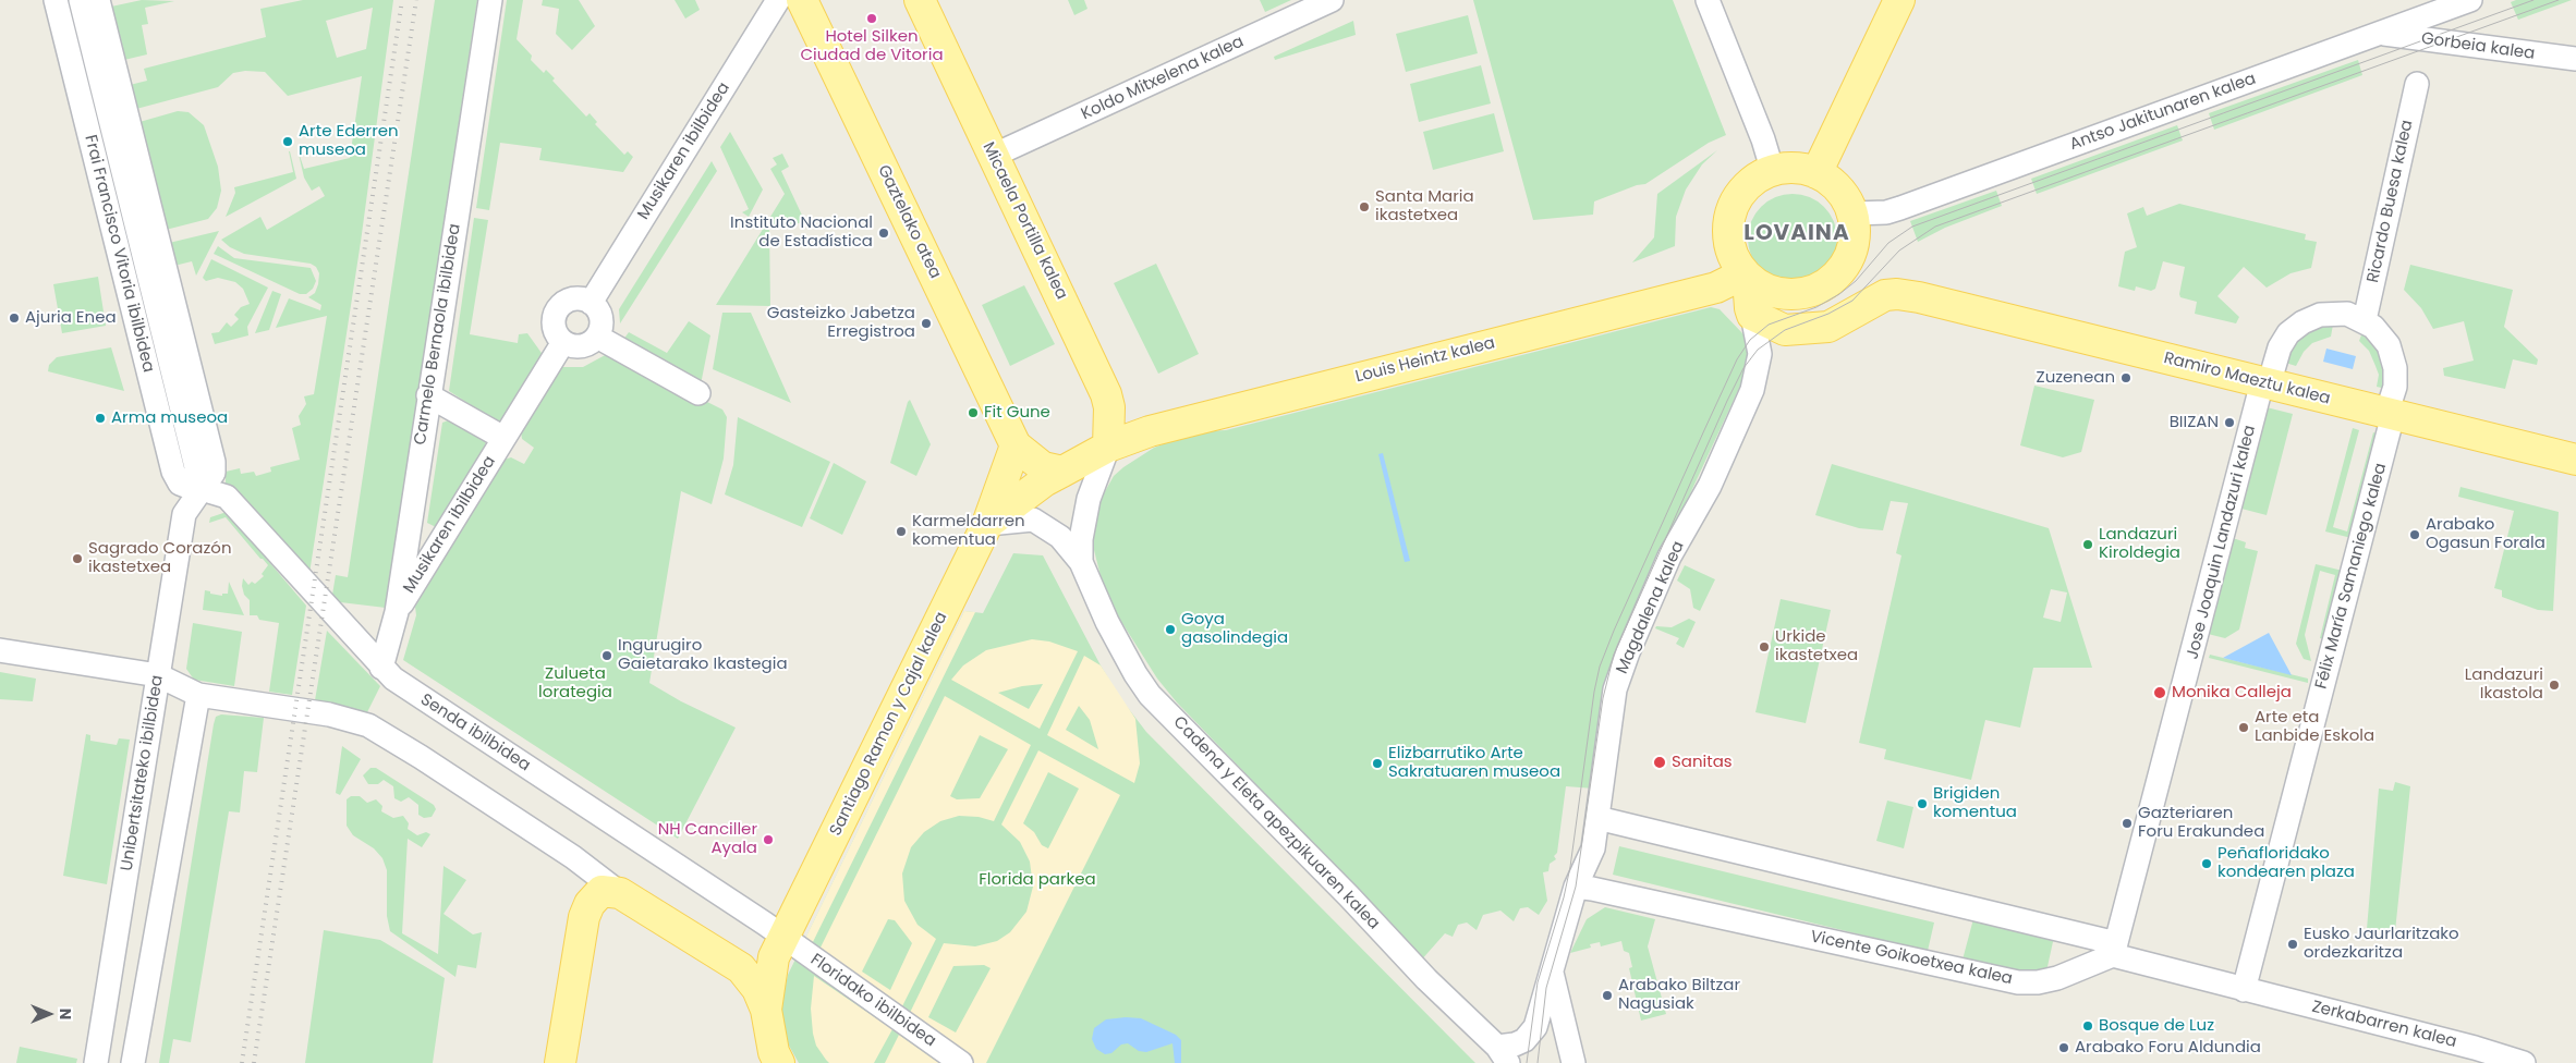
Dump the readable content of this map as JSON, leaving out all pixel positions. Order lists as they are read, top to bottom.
{
  "streets": {
    "main road": [
      "Micaela Portilla kalea",
      "Gaztelako atea",
      "Louis Heintz kalea",
      "Ramiro Maeztu kalea",
      "Magdalena kalea",
      "Santiago Ramon y Cajal kalea"
    ],
    "street": [
      "Gorbeia kalea",
      "Koldo Mitxelena kalea",
      "Antso Jakitunaren kalea",
      "Musikaren ibilbidea",
      "Ricardo Buesa kalea",
      "Frai Francisco Vitoria ibilbidea",
      "Carmelo Bernaola ibilbidea",
      "Jose Joaquin Landazuri kalea",
      "Félix María Samaniego kalea",
      "Senda ibilbidea",
      "Unibertsitateko ibilbidea",
      "Cadena y Eleta apezpikuaren kalea",
      "Vicente Goikoetxea kalea",
      "Floridako ibilbidea",
      "Zerkabarren kalea"
    ]
  },
  "crossings": [
    ["Gorbeia kalea", "Antso Jakitunaren kalea"],
    ["Koldo Mitxelena kalea", "Micaela Portilla kalea"],
    ["Antso Jakitunaren kalea", "Louis Heintz kalea"],
    ["Antso Jakitunaren kalea", "Magdalena kalea"],
    ["Musikaren ibilbidea", "Carmelo Bernaola ibilbidea"],
    ["Ricardo Buesa kalea", "Jose Joaquin Landazuri kalea"],
    ["Ricardo Buesa kalea", "Félix María Samaniego kalea"],
    ["Micaela Portilla kalea", "Louis Heintz kalea"],
    ["Micaela Portilla kalea", "Santiago Ramon y Cajal kalea"],
    ["Micaela Portilla kalea", "Cadena y Eleta apezpikuaren kalea"],
    ["Gaztelako atea", "Santiago Ramon y Cajal kalea"],
    ["Frai Francisco Vitoria ibilbidea", "Senda ibilbidea"],
    ["Frai Francisco Vitoria ibilbidea", "Unibertsitateko ibilbidea"],
    ["Carmelo Bernaola ibilbidea", "Senda ibilbidea"],
    ["Louis Heintz kalea", "Magdalena kalea"],
    ["Louis Heintz kalea", "Santiago Ramon y Cajal kalea"],
    ["Louis Heintz kalea", "Cadena y Eleta apezpikuaren kalea"],
    ["Ramiro Maeztu kalea", "Jose Joaquin Landazuri kalea"],
    ["Ramiro Maeztu kalea", "Félix María Samaniego kalea"],
    ["Ramiro Maeztu kalea", "Magdalena kalea"],
    ["Jose Joaquin Landazuri kalea", "Félix María Samaniego kalea"],
    ["Jose Joaquin Landazuri kalea", "Vicente Goikoetxea kalea"],
    ["Félix María Samaniego kalea", "Zerkabarren kalea"],
    ["Magdalena kalea", "Cadena y Eleta apezpikuaren kalea"],
    ["Magdalena kalea", "Vicente Goikoetxea kalea"],
    ["Santiago Ramon y Cajal kalea", "Senda ibilbidea"],
    ["Santiago Ramon y Cajal kalea", "Cadena y Eleta apezpikuaren kalea"],
    ["Santiago Ramon y Cajal kalea", "Floridako ibilbidea"],
    ["Senda ibilbidea", "Unibertsitateko ibilbidea"],
    ["Senda ibilbidea", "Floridako ibilbidea"]
  ],
  "districts": ["LOVAINA"],
  "parks": ["Zulueta lorategia", "Florida parkea"],
  "places": [
    "Hotel Silken Ciudad de Vitoria",
    "Arte Ederren museoa",
    "Santa Maria ikastetxea",
    "Instituto Nacional de Estadística",
    "Ajuria Enea",
    "Gasteizko Jabetza Erregistroa",
    "Zuzenean",
    "Fit Gune",
    "Arma museoa",
    "BIIZAN",
    "Karmeldarren komentua",
    "Arabako Ogasun Forala",
    "Landazuri Kiroldegia",
    "Sagrado Corazón ikastetxea",
    "Goya gasolindegia",
    "Urkide ikastetxea",
    "Ingurugiro Gaietarako Ikastegia",
    "Landazuri Ikastola",
    "Monika Calleja",
    "Arte eta Lanbide Eskola",
    "Sanitas",
    "Elizbarrutiko Arte Sakratuaren museoa",
    "Brigiden komentua",
    "Gazteriaren Foru Erakundea",
    "NH Canciller Ayala",
    "Peñafloridako kondearen plaza",
    "Eusko Jaurlaritzako ordezkaritza",
    "Arabako Biltzar Nagusiak",
    "Bosque de Luz",
    "Arabako Foru Aldundia"
  ],
  "north": "right"
}
